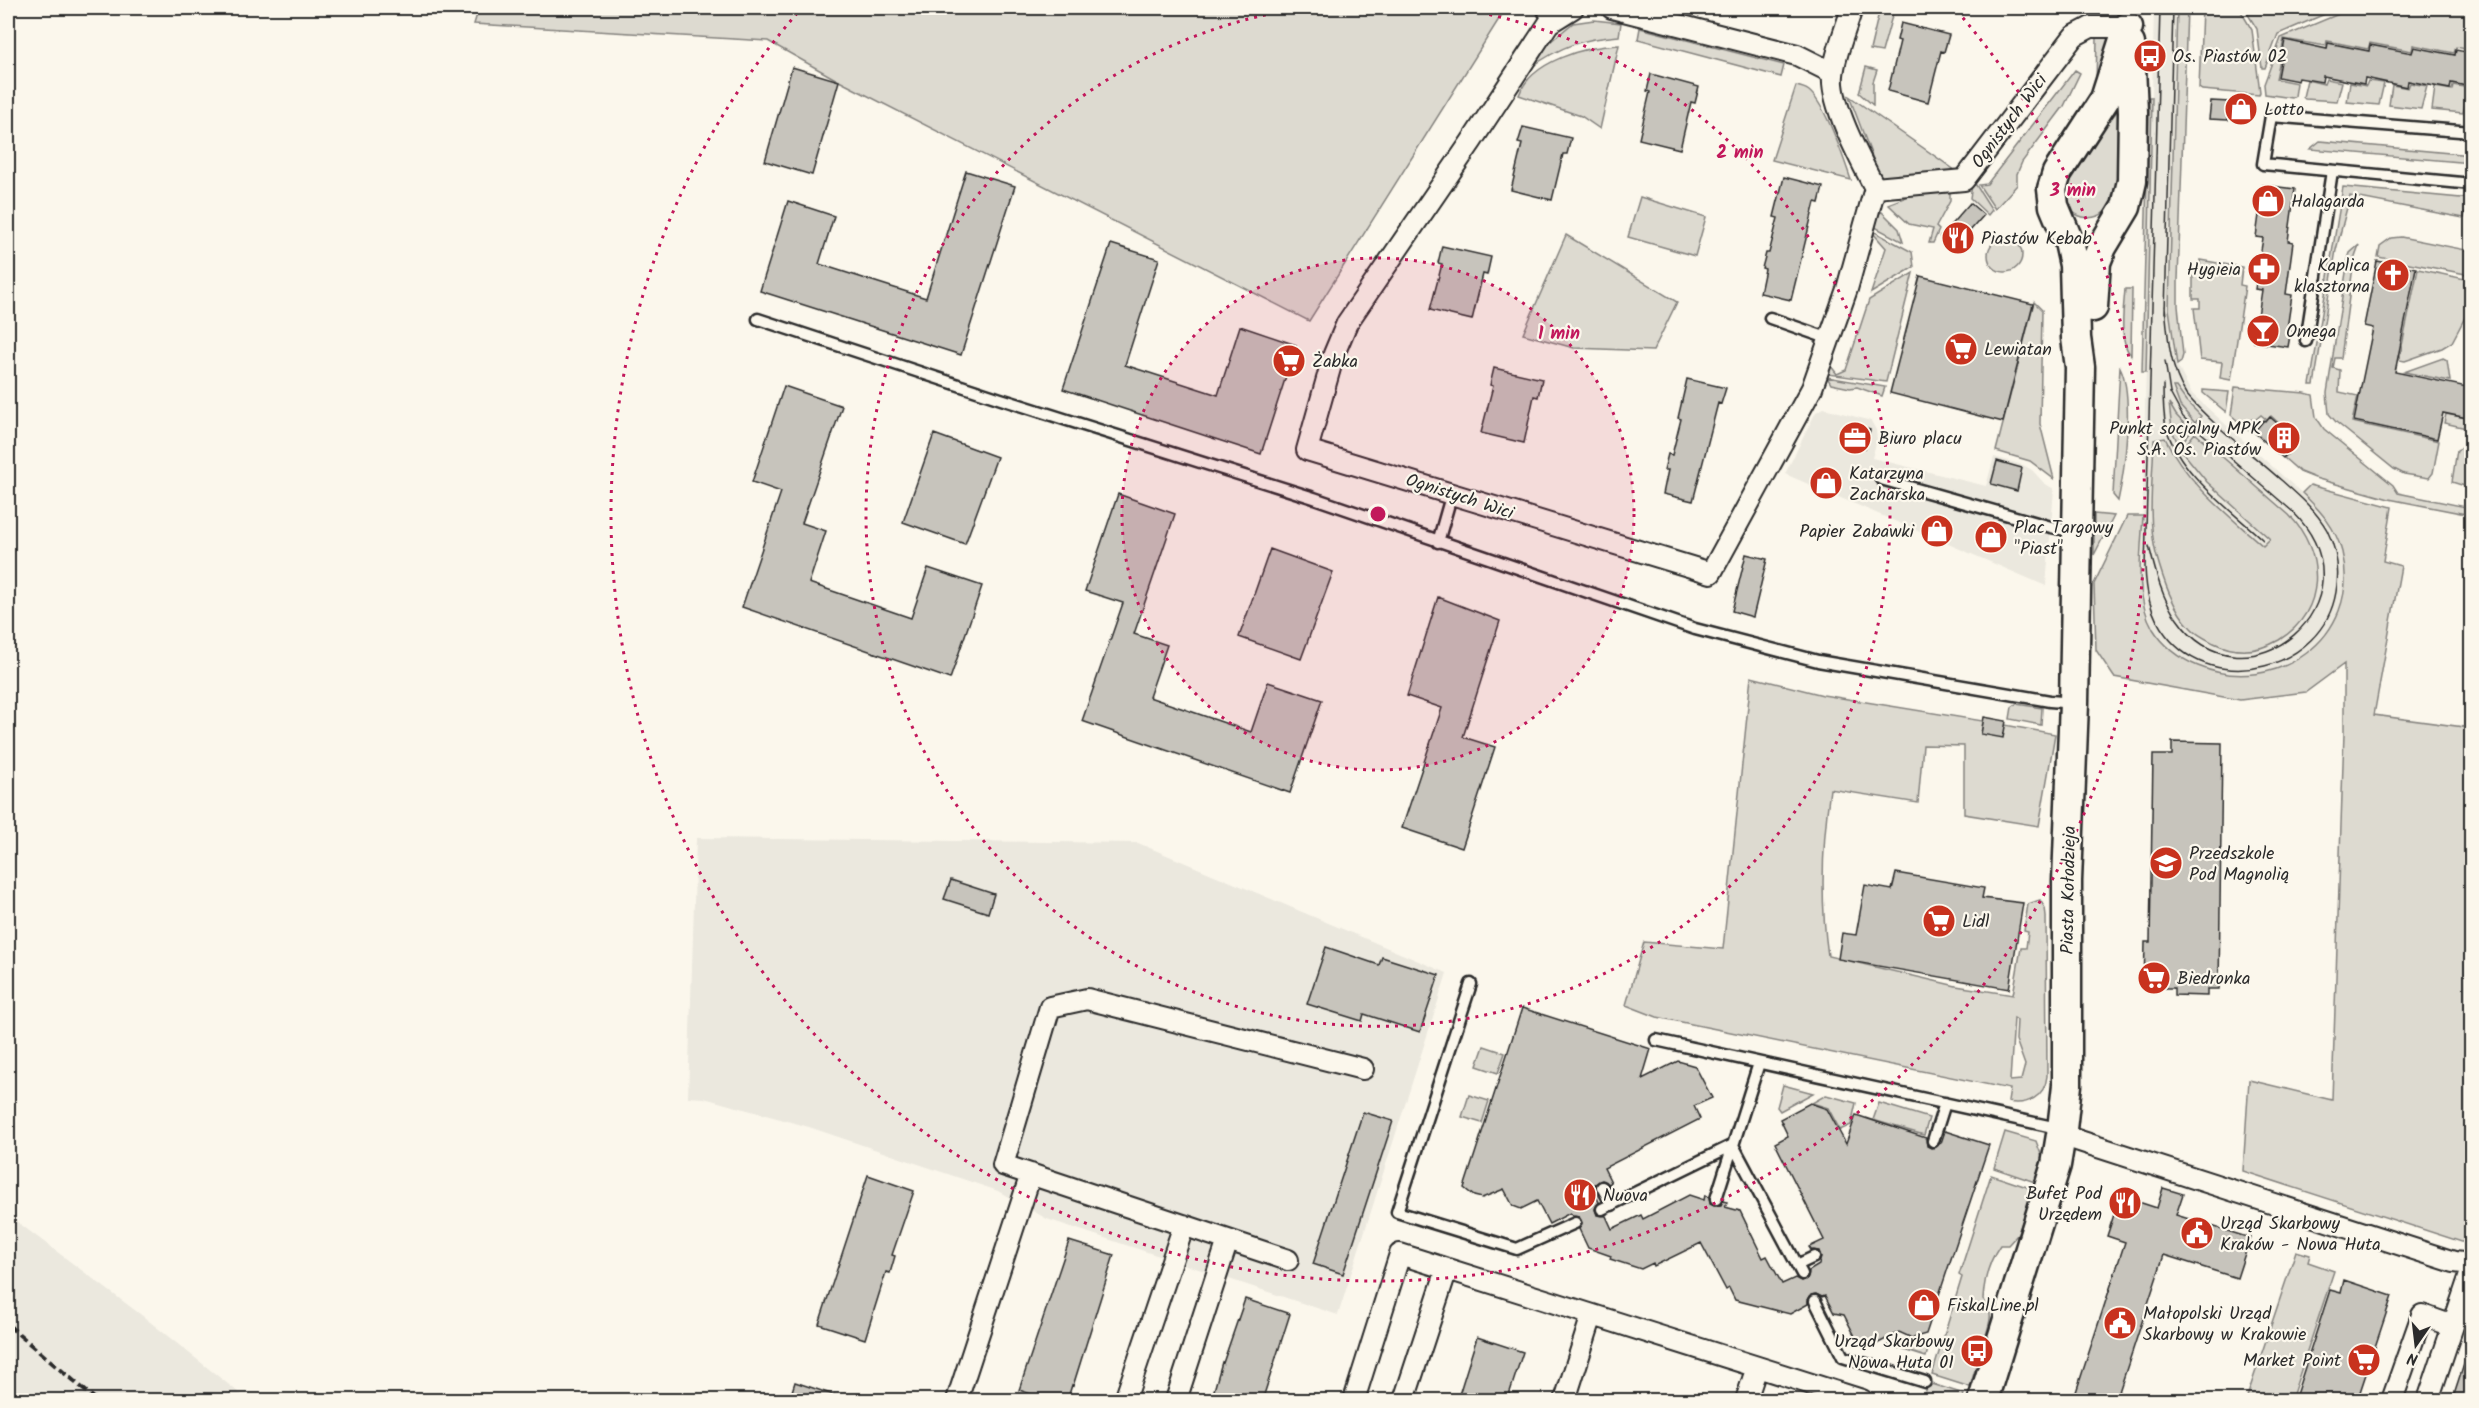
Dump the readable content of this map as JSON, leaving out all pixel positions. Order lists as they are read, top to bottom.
{
  "streets": {
    "street": ["Ognistych Wici", "Piasta Kołodzieja"]
  },
  "crossings": [
    ["Ognistych Wici", "Piasta Kołodzieja"]
  ],
  "places": {
    "bus stop": ["Os. Piastów 02", "Urząd Skarbowy Nowa Huta 01"],
    "shop": [
      "Lotto",
      "Halagarda",
      "Katarzyna Zacharska",
      "Papier Zabawki",
      "Plac Targowy \"Piast\"",
      "FiskalLine.pl"
    ],
    "restaurant": ["Piastów Kebab", "Nuova", "Bufet Pod Urzędem"],
    "pharmacy": ["Hygieia"],
    "church": ["Kaplica klasztorna"],
    "bar": ["Omega"],
    "supermarket": [
      "Lewiatan",
      "Żabka",
      "Lidl",
      "Biedronka",
      "Market Point"
    ],
    "office": ["Biuro placu"],
    "building": ["Punkt socjalny MPK S.A. Os. Piastów"],
    "school or university": ["Przedszkole Pod Magnolią"],
    "public building": ["Urząd Skarbowy Kraków - Nowa Huta", "Małopolski Urząd Skarbowy w Krakowie"]
  },
  "north": "bottom",
  "rings": ["2 min", "3 min", "1 min"]
}
